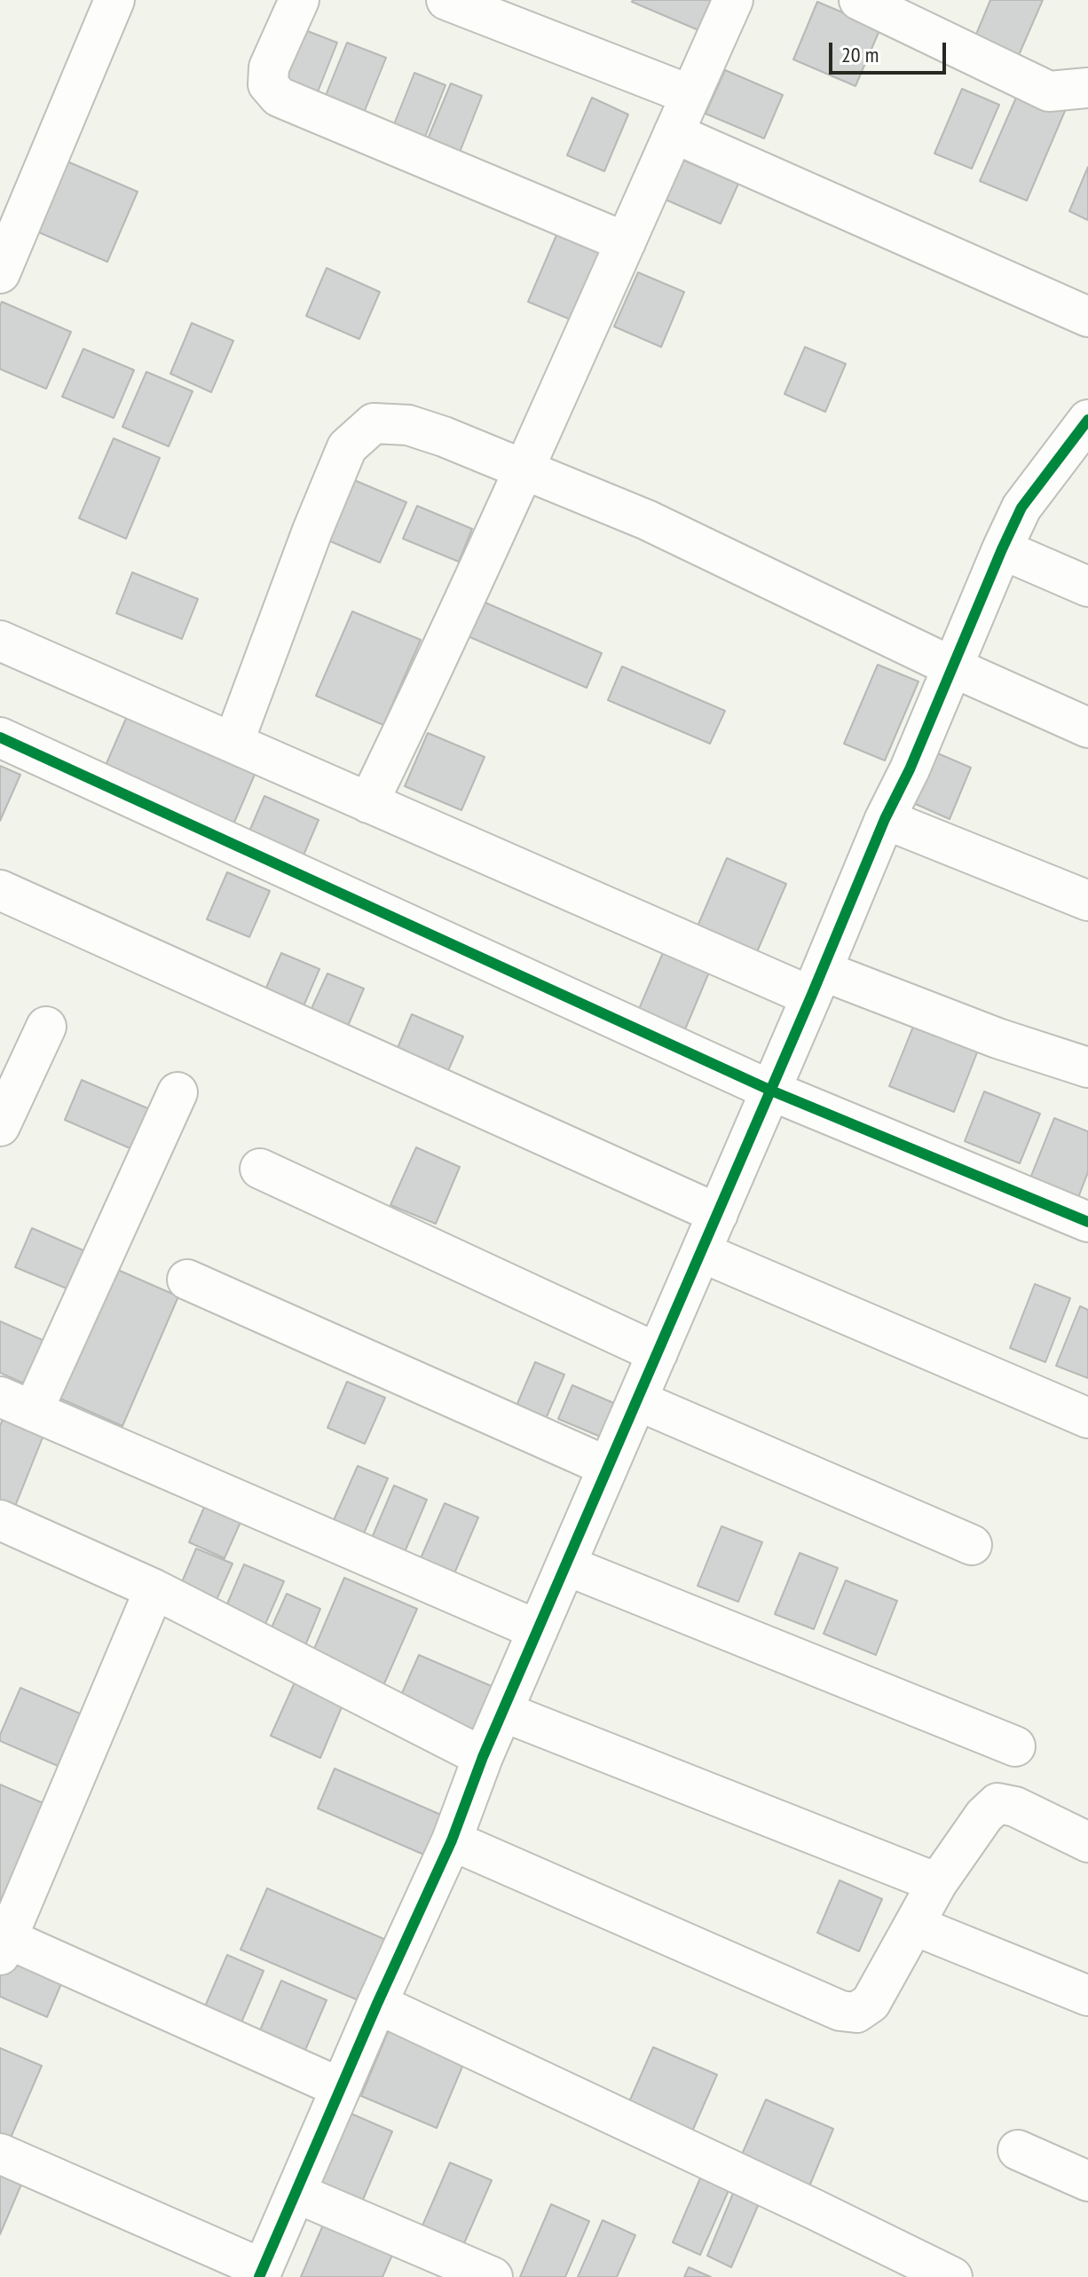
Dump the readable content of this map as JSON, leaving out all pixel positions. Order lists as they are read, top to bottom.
{
  "scale_bar": "20 m"
}
